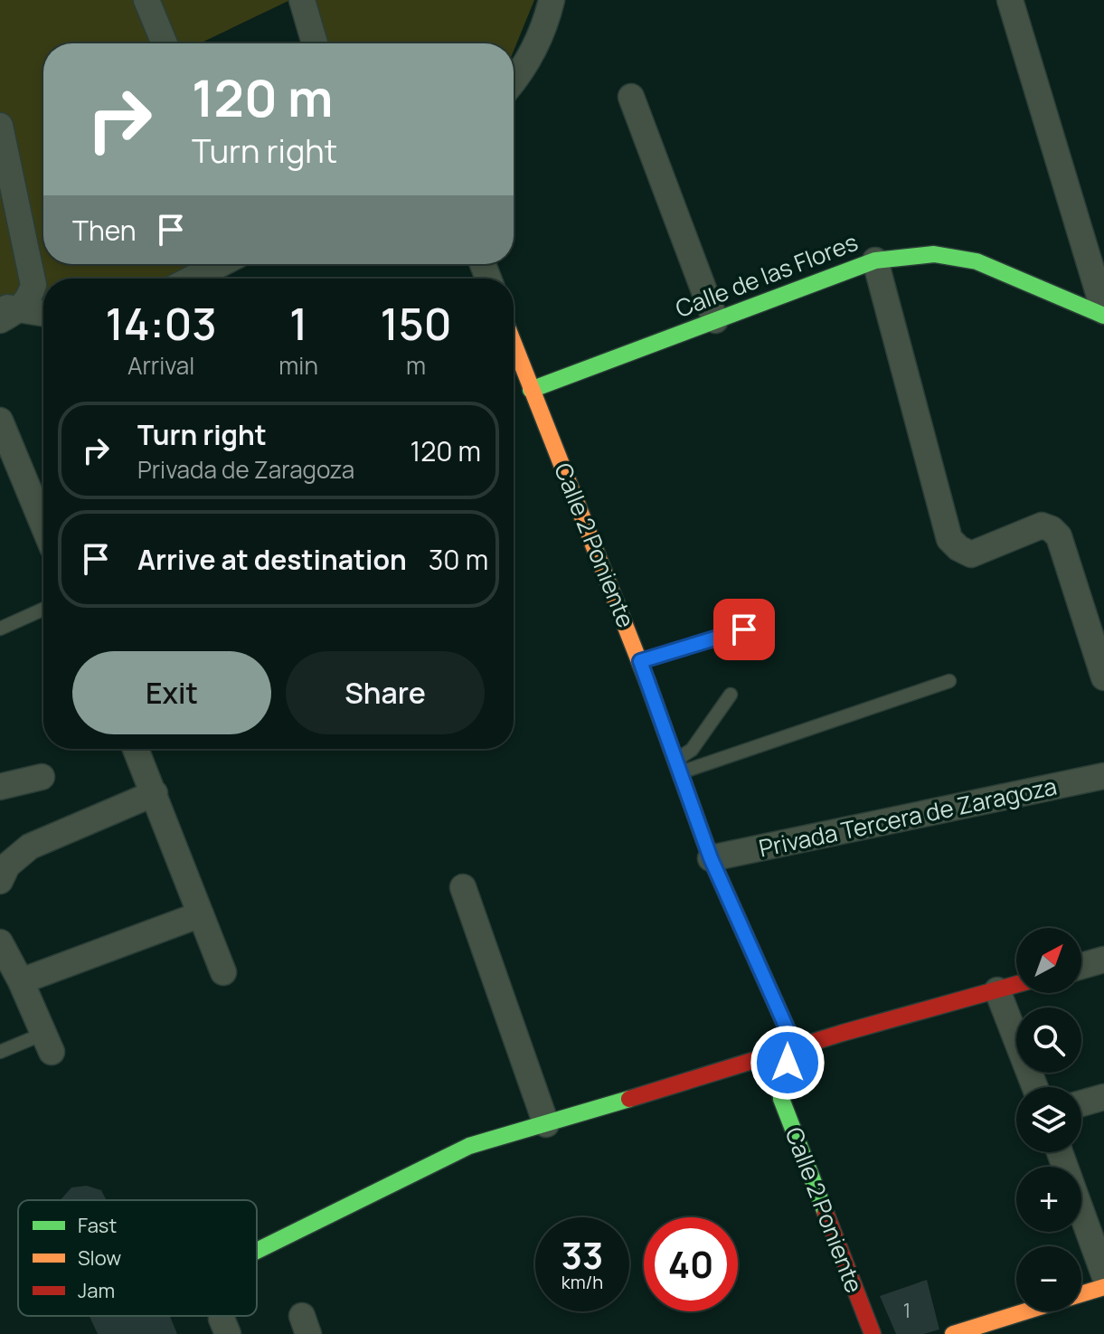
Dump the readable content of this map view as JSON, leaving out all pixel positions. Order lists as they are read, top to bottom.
{
  "streets": {
    "street": ["Calle de las Flores", "Calle 2 Poniente", "Privada Tercera de Zaragoza"]
  },
  "crossings": [
    ["Calle de las Flores", "Calle 2 Poniente"],
    ["Calle 2 Poniente", "Privada Tercera de Zaragoza"]
  ],
  "house_numbers": ["1"],
  "legend": ["Fast", "Slow", "Jam"],
  "north": "top right",
  "page": {
    "turn": ["120 m", "Turn right"],
    "then": "Then",
    "eta": [
      "14:03",
      "Arrival",
      "1",
      "min",
      "150",
      "m"
    ],
    "list": [
      {
        "name": "Turn right",
        "note": "Privada de Zaragoza",
        "value": "120 m"
      },
      {
        "name": "Arrive at destination",
        "value": "30 m"
      }
    ],
    "buttons": ["Exit", "Share"],
    "map_buttons": ["+", "−"],
    "speed": "33 km/h",
    "limit": "40"
  }
}
